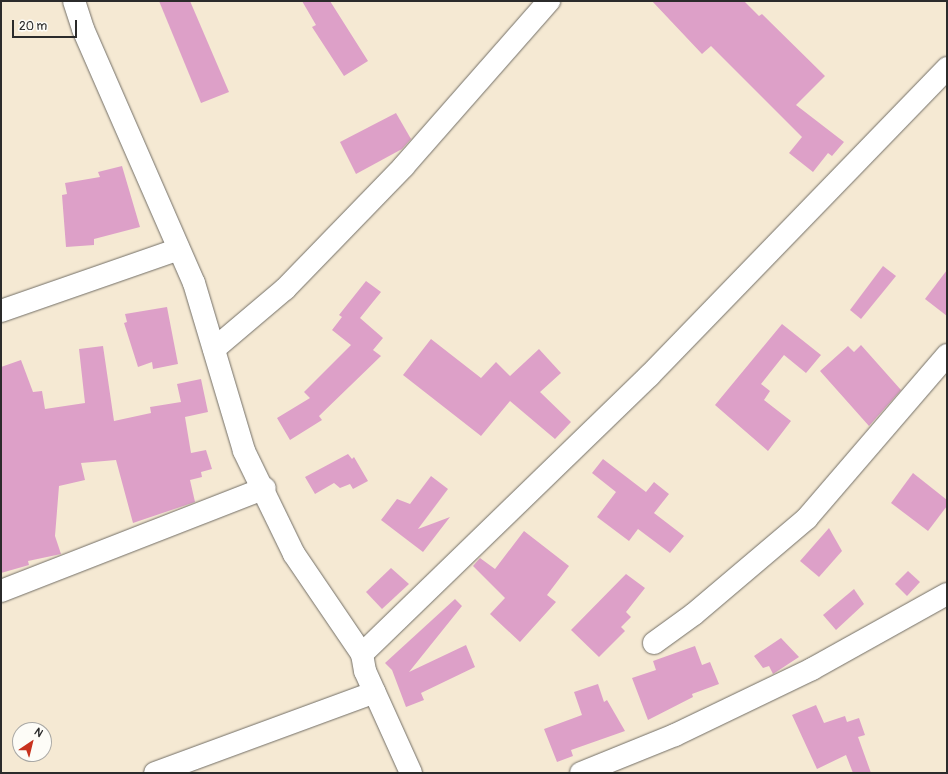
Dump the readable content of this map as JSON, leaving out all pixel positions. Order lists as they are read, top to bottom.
{
  "scale_bar": "20 m",
  "north": "top right"
}
